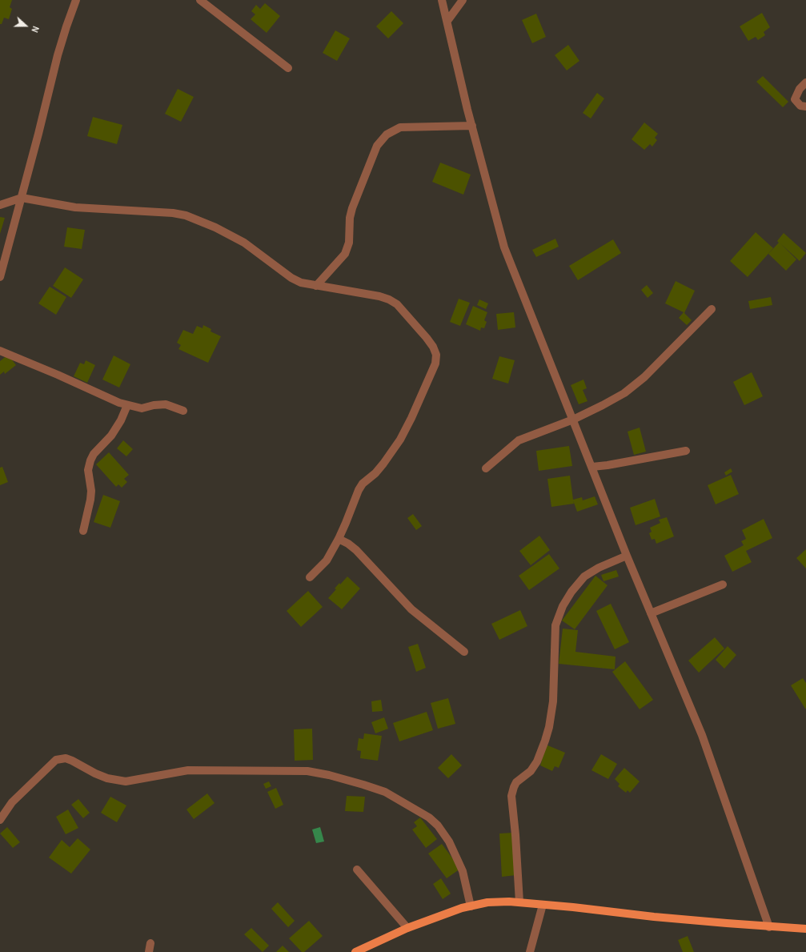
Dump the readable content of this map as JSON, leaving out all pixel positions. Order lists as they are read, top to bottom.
{
  "north": "right"
}
